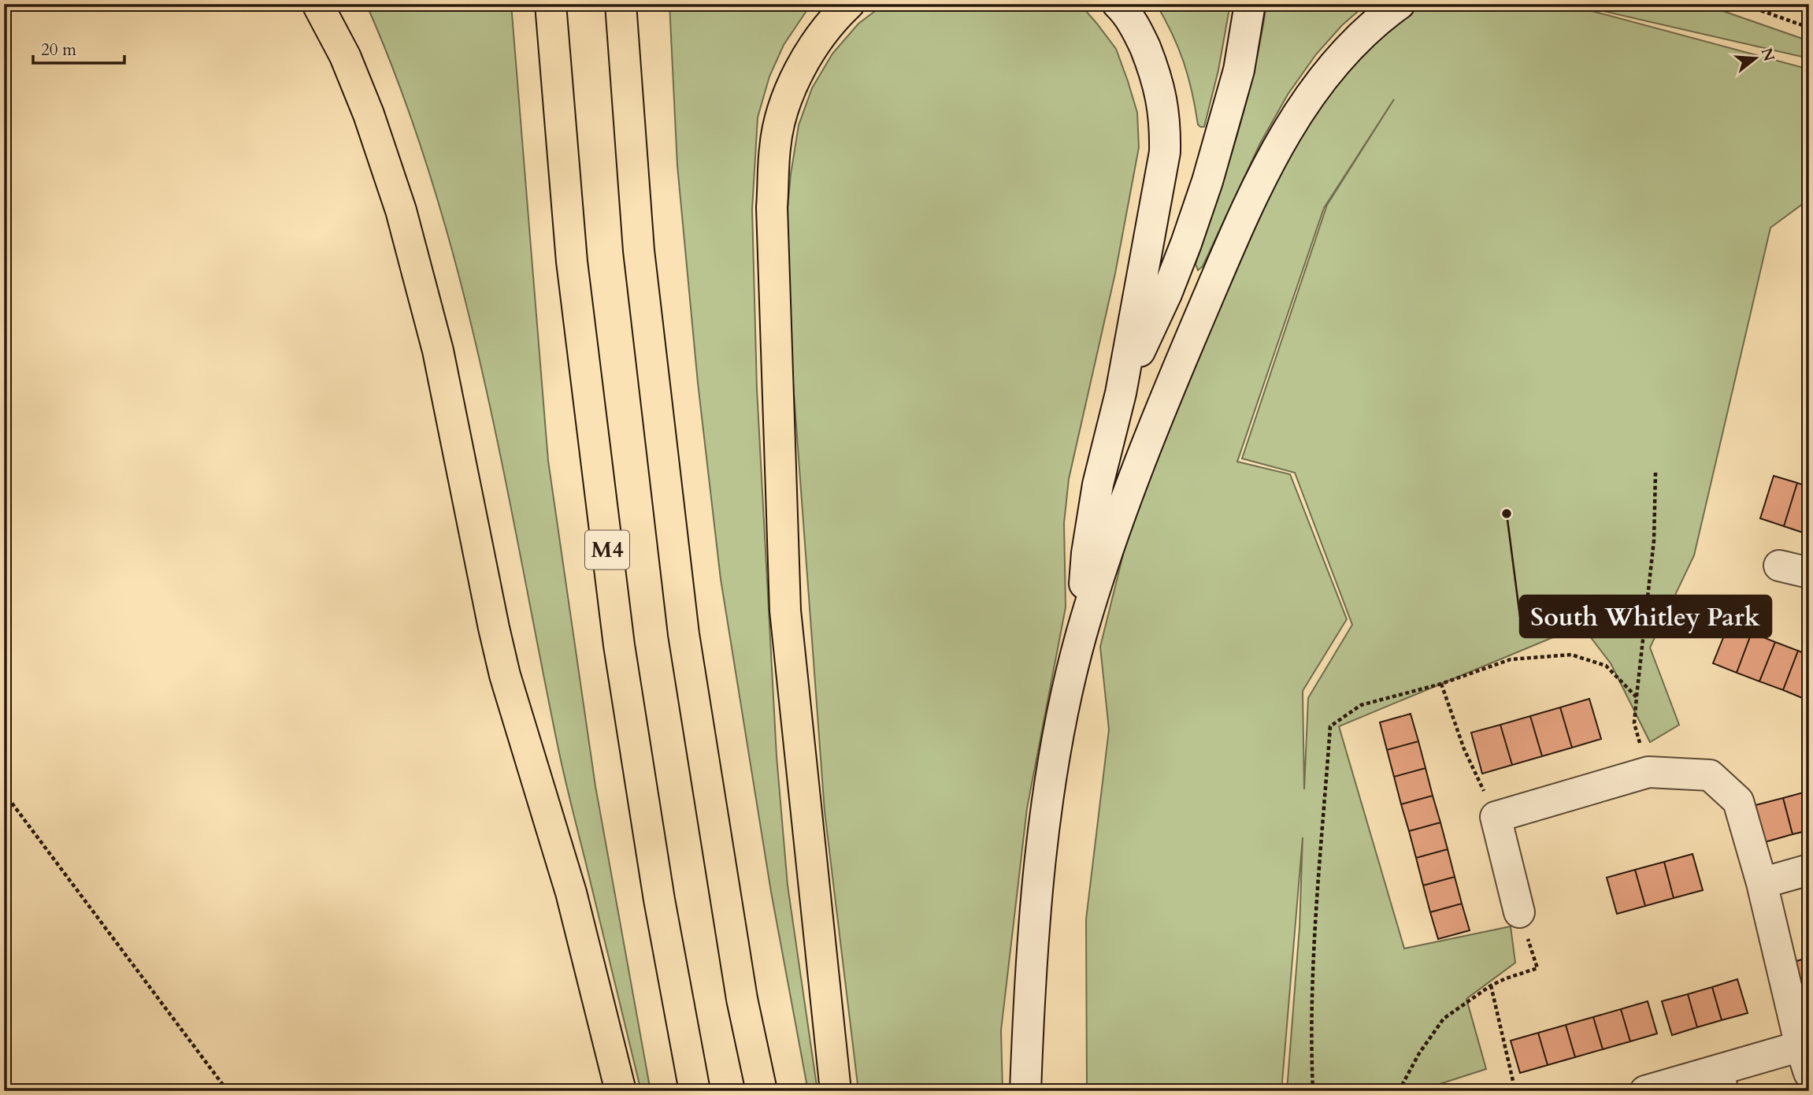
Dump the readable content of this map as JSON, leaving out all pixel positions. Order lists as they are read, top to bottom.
{
  "streets": {
    "highway": ["M4"]
  },
  "places": ["South Whitley Park"],
  "scale_bar": "20 m",
  "north": "right"
}
